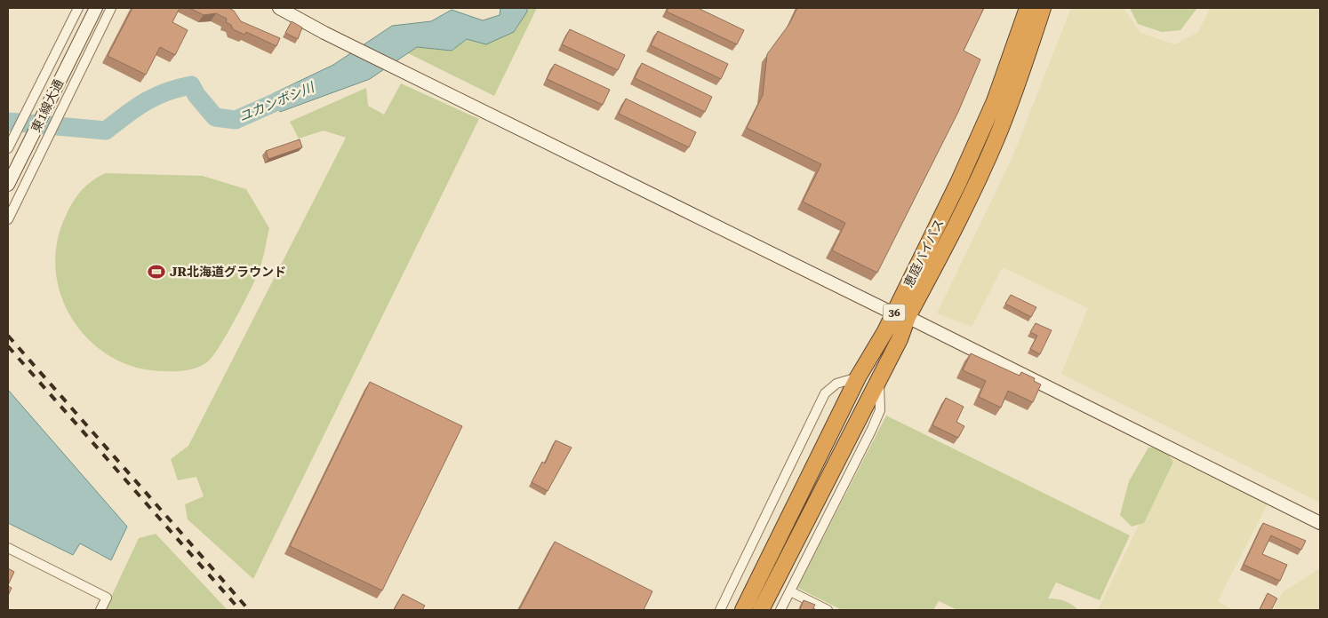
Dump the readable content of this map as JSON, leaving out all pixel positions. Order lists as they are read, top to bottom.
{
  "streets": {
    "highway": ["恵庭バイパス", "36"],
    "street": ["東1線大通"]
  },
  "water": ["ユカンボシ川"],
  "places": {
    "sports": ["JR北海道グラウンド"]
  }
}
